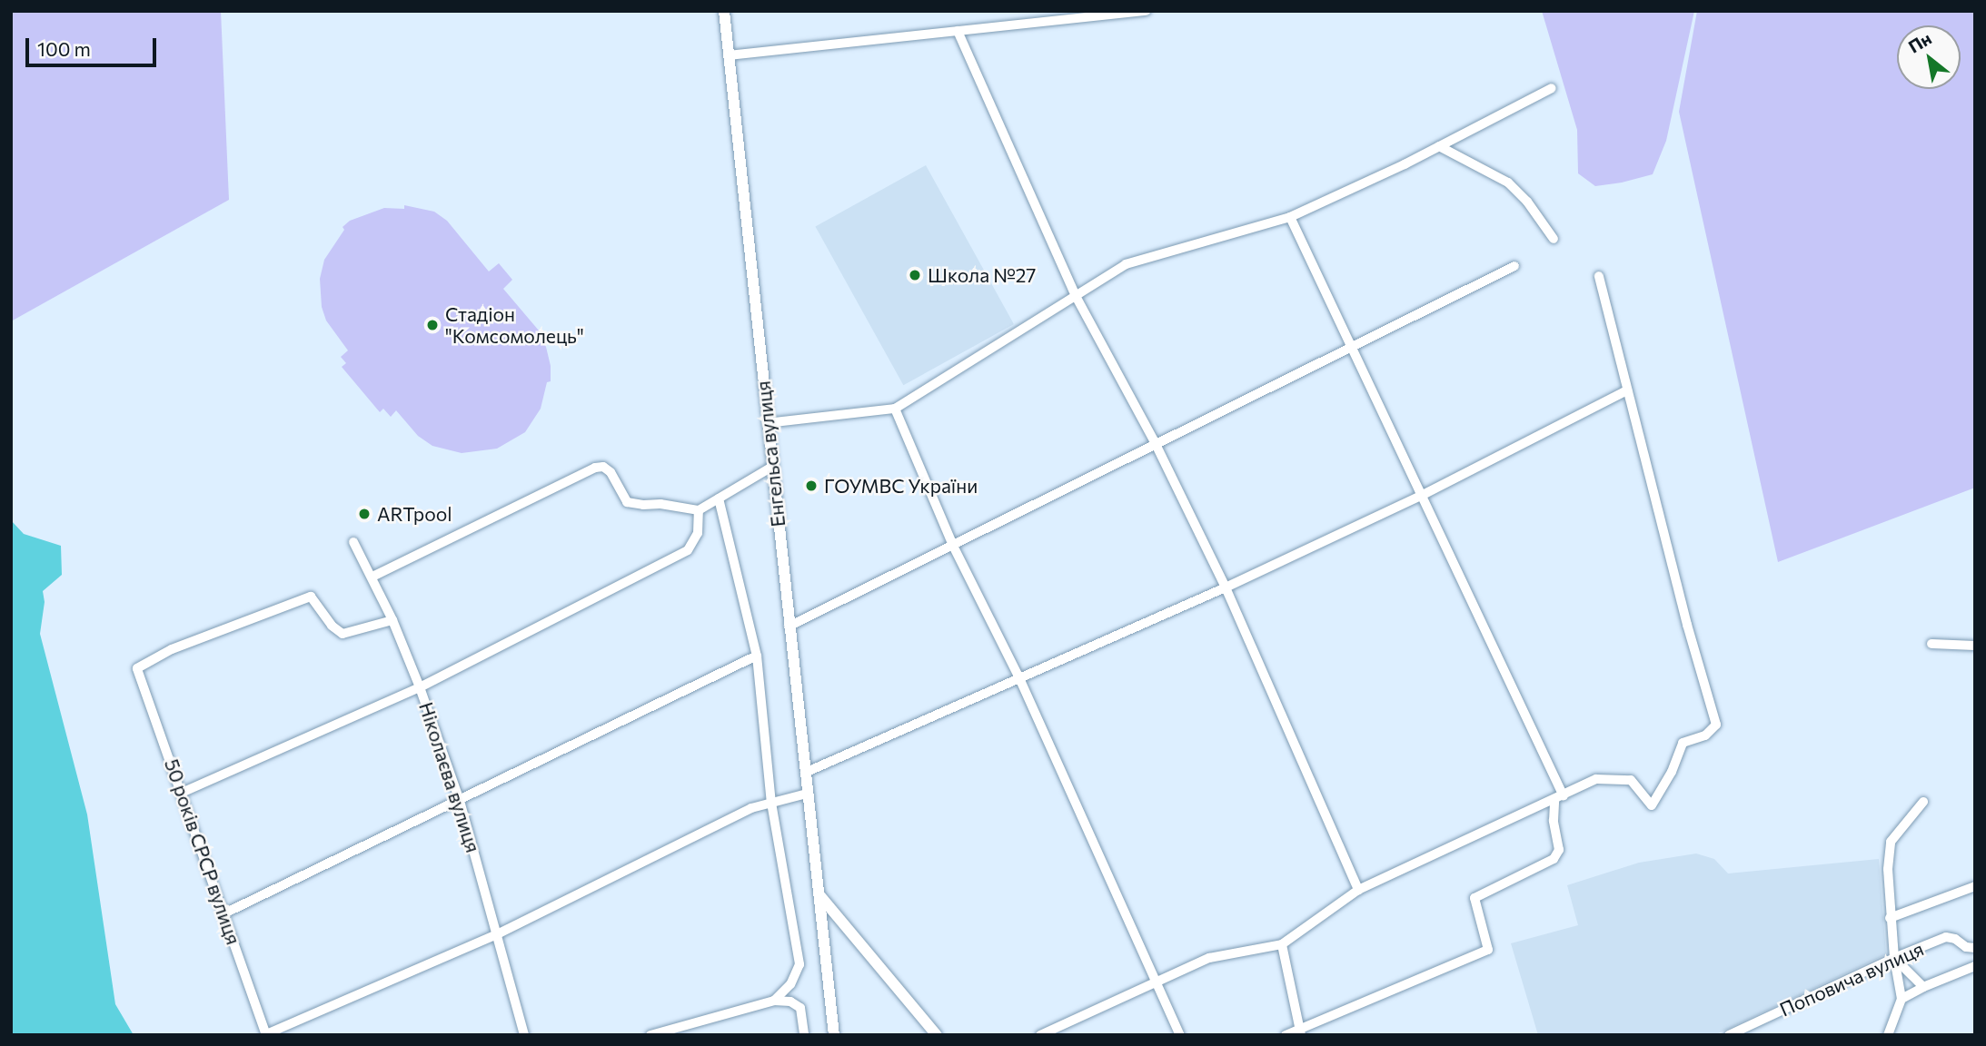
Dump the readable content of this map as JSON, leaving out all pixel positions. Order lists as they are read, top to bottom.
{
  "streets": {
    "street": [
      "Енгельса вулиця",
      "Ніколаєва вулиця",
      "50 років СРСР вулиця",
      "Поповича вулиця"
    ]
  },
  "crossings": [
    ["Ніколаєва вулиця", "50 років СРСР вулиця"]
  ],
  "places": [
    "Школа №27",
    "Стадіон \"Комсомолець\"",
    "ГОУМВС України",
    "ARTpool"
  ],
  "scale_bar": "100 m",
  "north": "top left"
}
